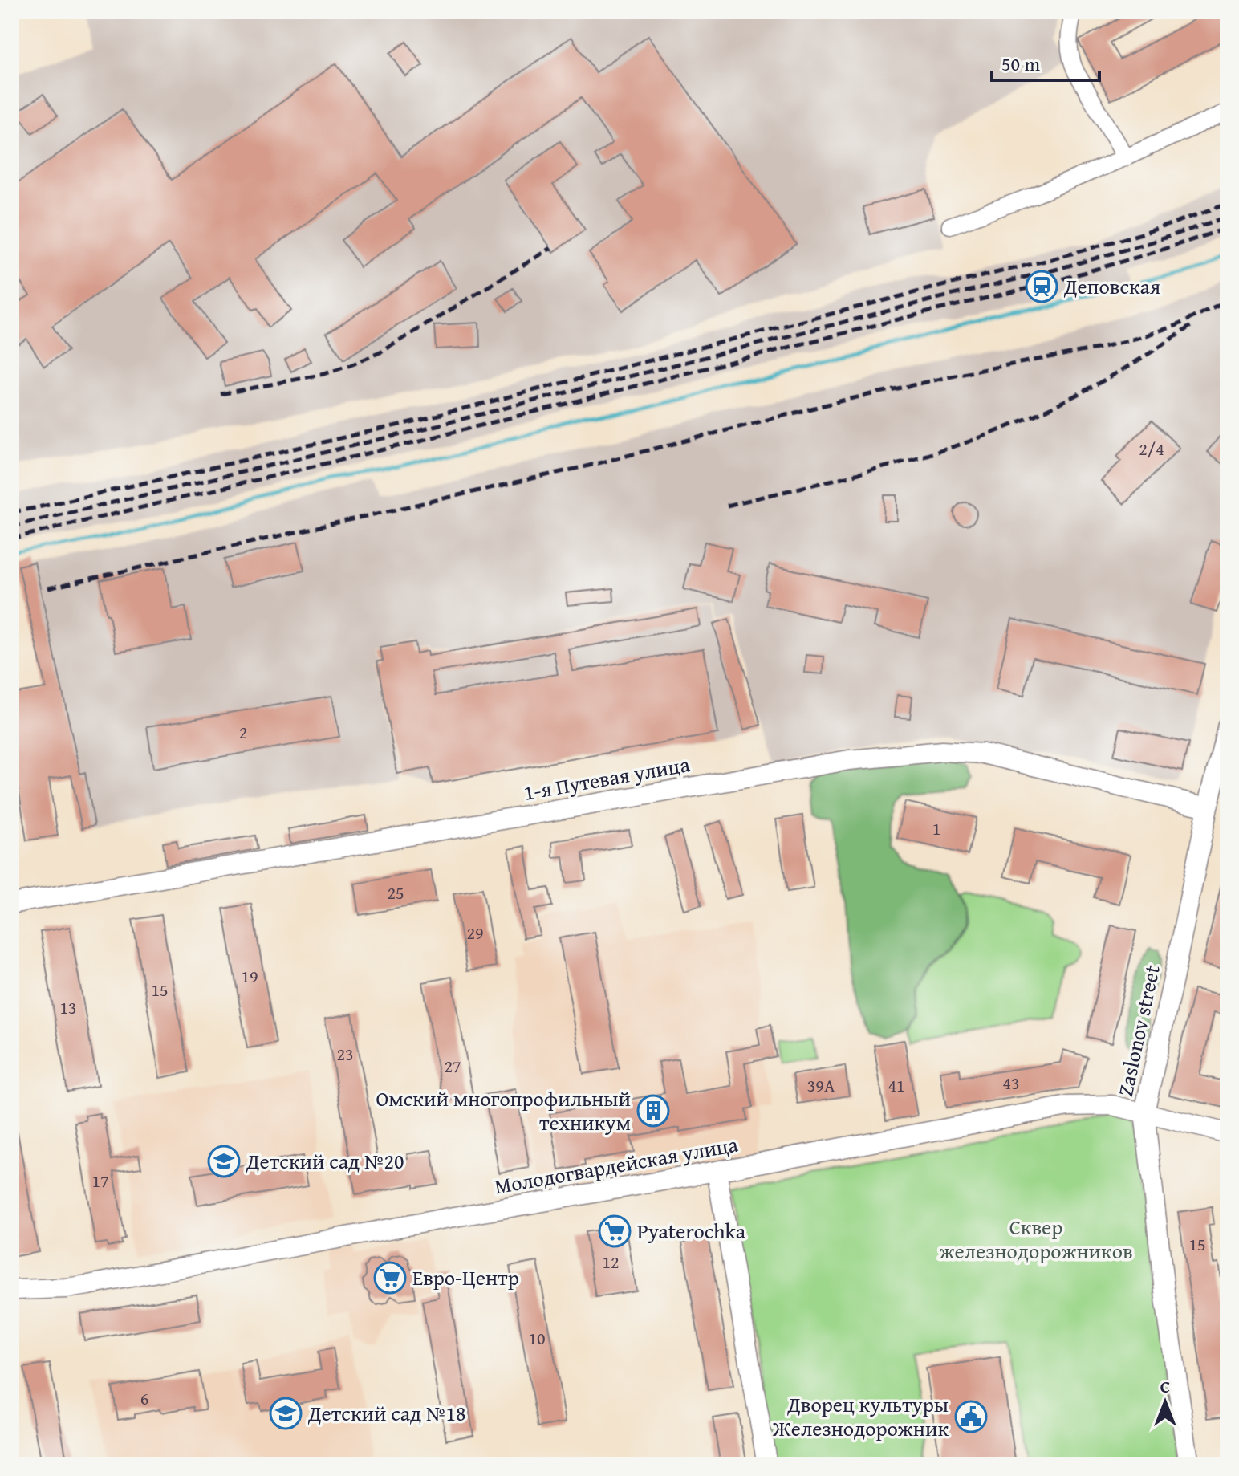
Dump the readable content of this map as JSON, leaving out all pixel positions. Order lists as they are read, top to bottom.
{
  "streets": {
    "street": ["1-я Путевая улица", "Zaslonov street", "Молодогвардейская улица"]
  },
  "crossings": [
    ["1-я Путевая улица", "Zaslonov street"],
    ["Zaslonov street", "Молодогвардейская улица"]
  ],
  "parks": ["Сквер железнодорожников"],
  "places": {
    "station": ["Деповская"],
    "building": ["Омский многопрофильный техникум"],
    "school or university": ["Детский сад №20", "Детский сад №18"],
    "supermarket": ["Pyaterochka", "Евро-Центр"],
    "public building": ["Дворец культуры Железнодорожник"]
  },
  "house_numbers": [
    "2/4",
    "2",
    "1",
    "25",
    "29",
    "19",
    "15",
    "13",
    "23",
    "27",
    "43",
    "39А",
    "41",
    "17",
    "15",
    "12",
    "10",
    "6"
  ],
  "scale_bar": "50 m",
  "north": "top"
}
